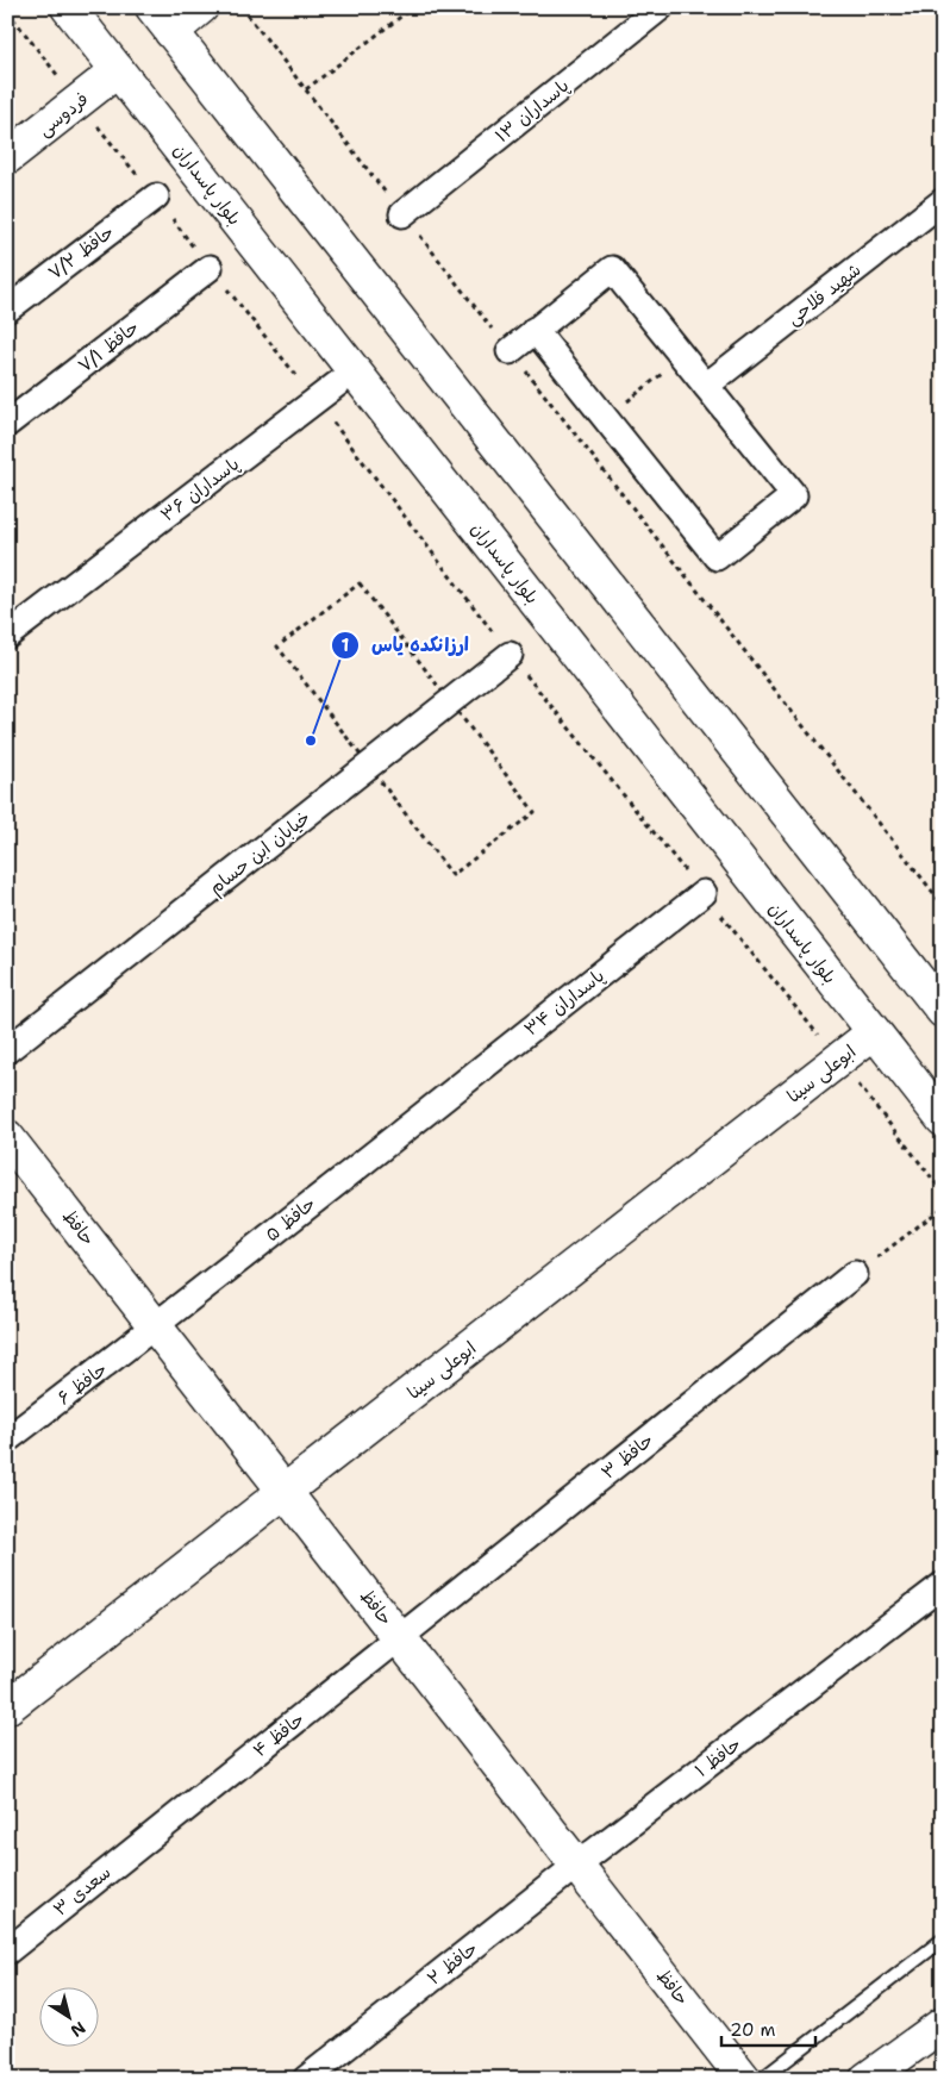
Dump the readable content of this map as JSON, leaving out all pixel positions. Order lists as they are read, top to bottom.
{
  "streets": {
    "main road": [
      "فردوسی",
      "بلوار پاسداران",
      "ابوعلی سینا",
      "حافظ"
    ],
    "street": [
      "پاسداران ۱۳",
      "حافظ ۷/۲",
      "شهید فلاحی",
      "حافظ ۷/۱",
      "پاسداران ۳۶",
      "خیابان ابن حسام",
      "پاسداران ۳۴",
      "حافظ ۵",
      "حافظ ۶",
      "حافظ ۳",
      "حافظ ۴",
      "حافظ ۱",
      "سعدی ۳",
      "حافظ ۲"
    ]
  },
  "crossings": [
    ["فردوسی", "بلوار پاسداران"],
    ["بلوار پاسداران", "پاسداران ۳۶"],
    ["بلوار پاسداران", "ابوعلی سینا"],
    ["پاسداران ۳۴", "حافظ ۵"],
    ["ابوعلی سینا", "حافظ"],
    ["حافظ ۵", "حافظ"],
    ["حافظ ۵", "حافظ ۶"],
    ["حافظ", "حافظ ۶"],
    ["حافظ", "حافظ ۳"],
    ["حافظ", "حافظ ۴"],
    ["حافظ", "حافظ ۱"],
    ["حافظ", "حافظ ۲"],
    ["حافظ ۳", "حافظ ۴"],
    ["حافظ ۴", "سعدی ۳"],
    ["حافظ ۱", "حافظ ۲"]
  ],
  "places": ["ارزانکده یاس"],
  "scale_bar": "20 m",
  "north": "bottom right"
}
